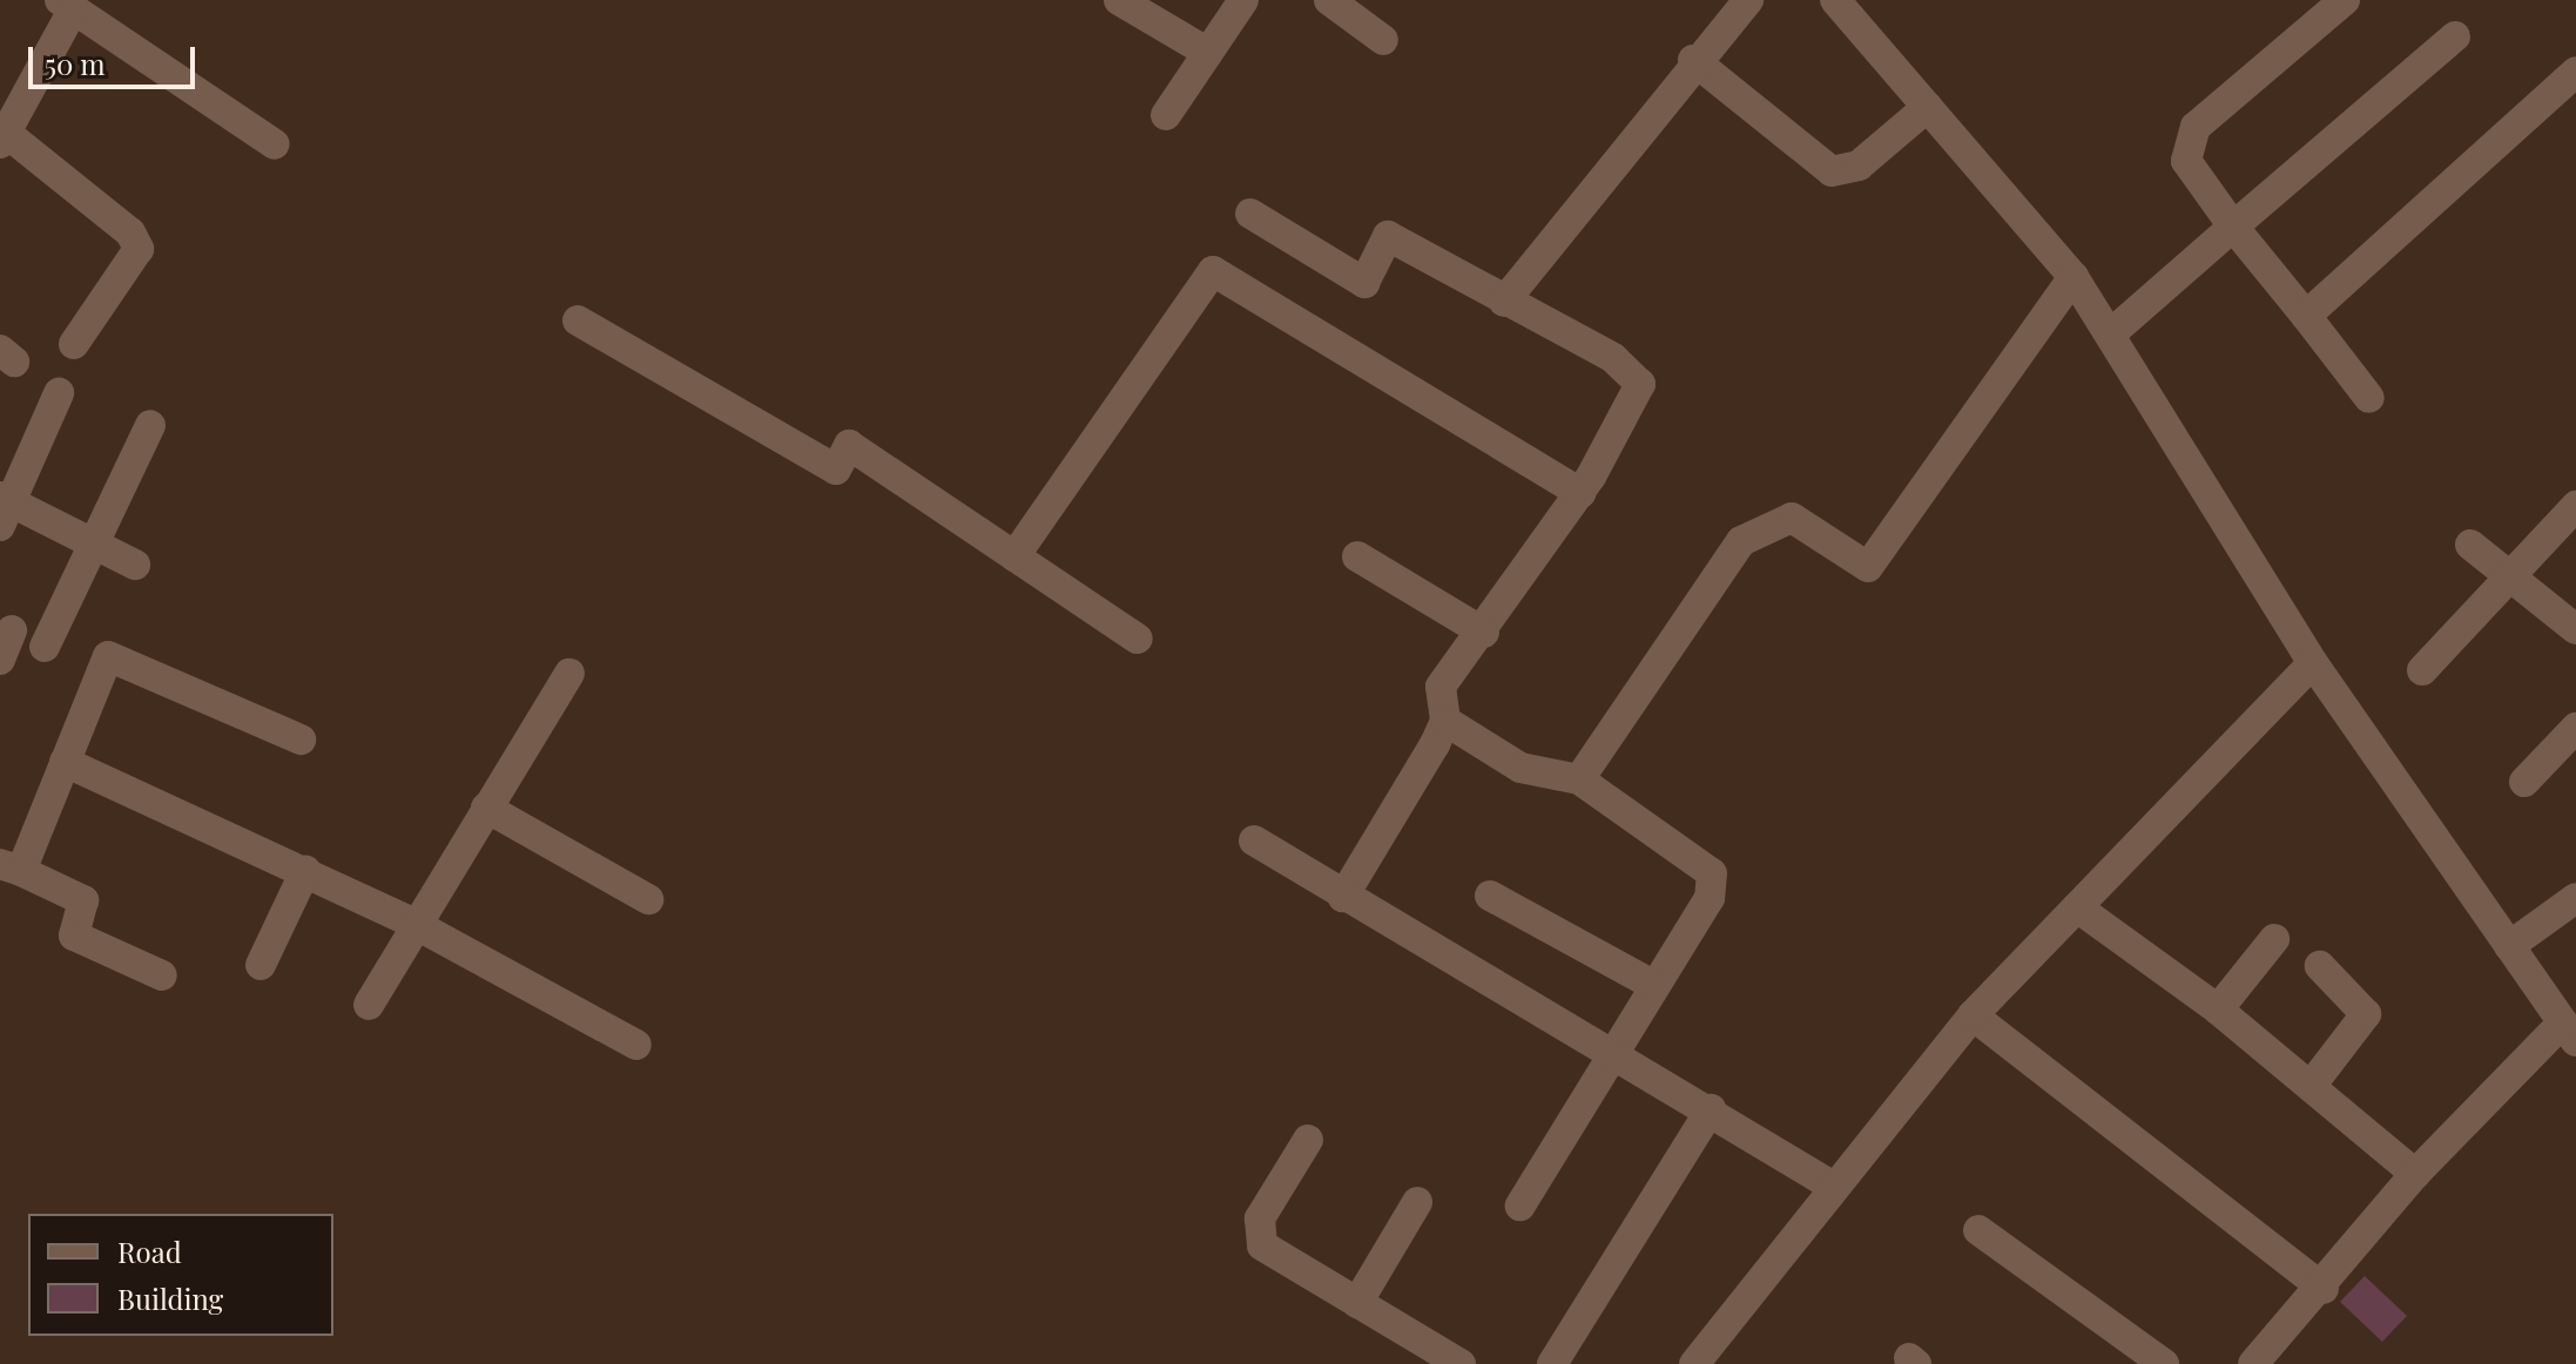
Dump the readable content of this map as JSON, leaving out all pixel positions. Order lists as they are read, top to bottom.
{
  "legend": ["Road", "Building"],
  "scale_bar": "50 m"
}
